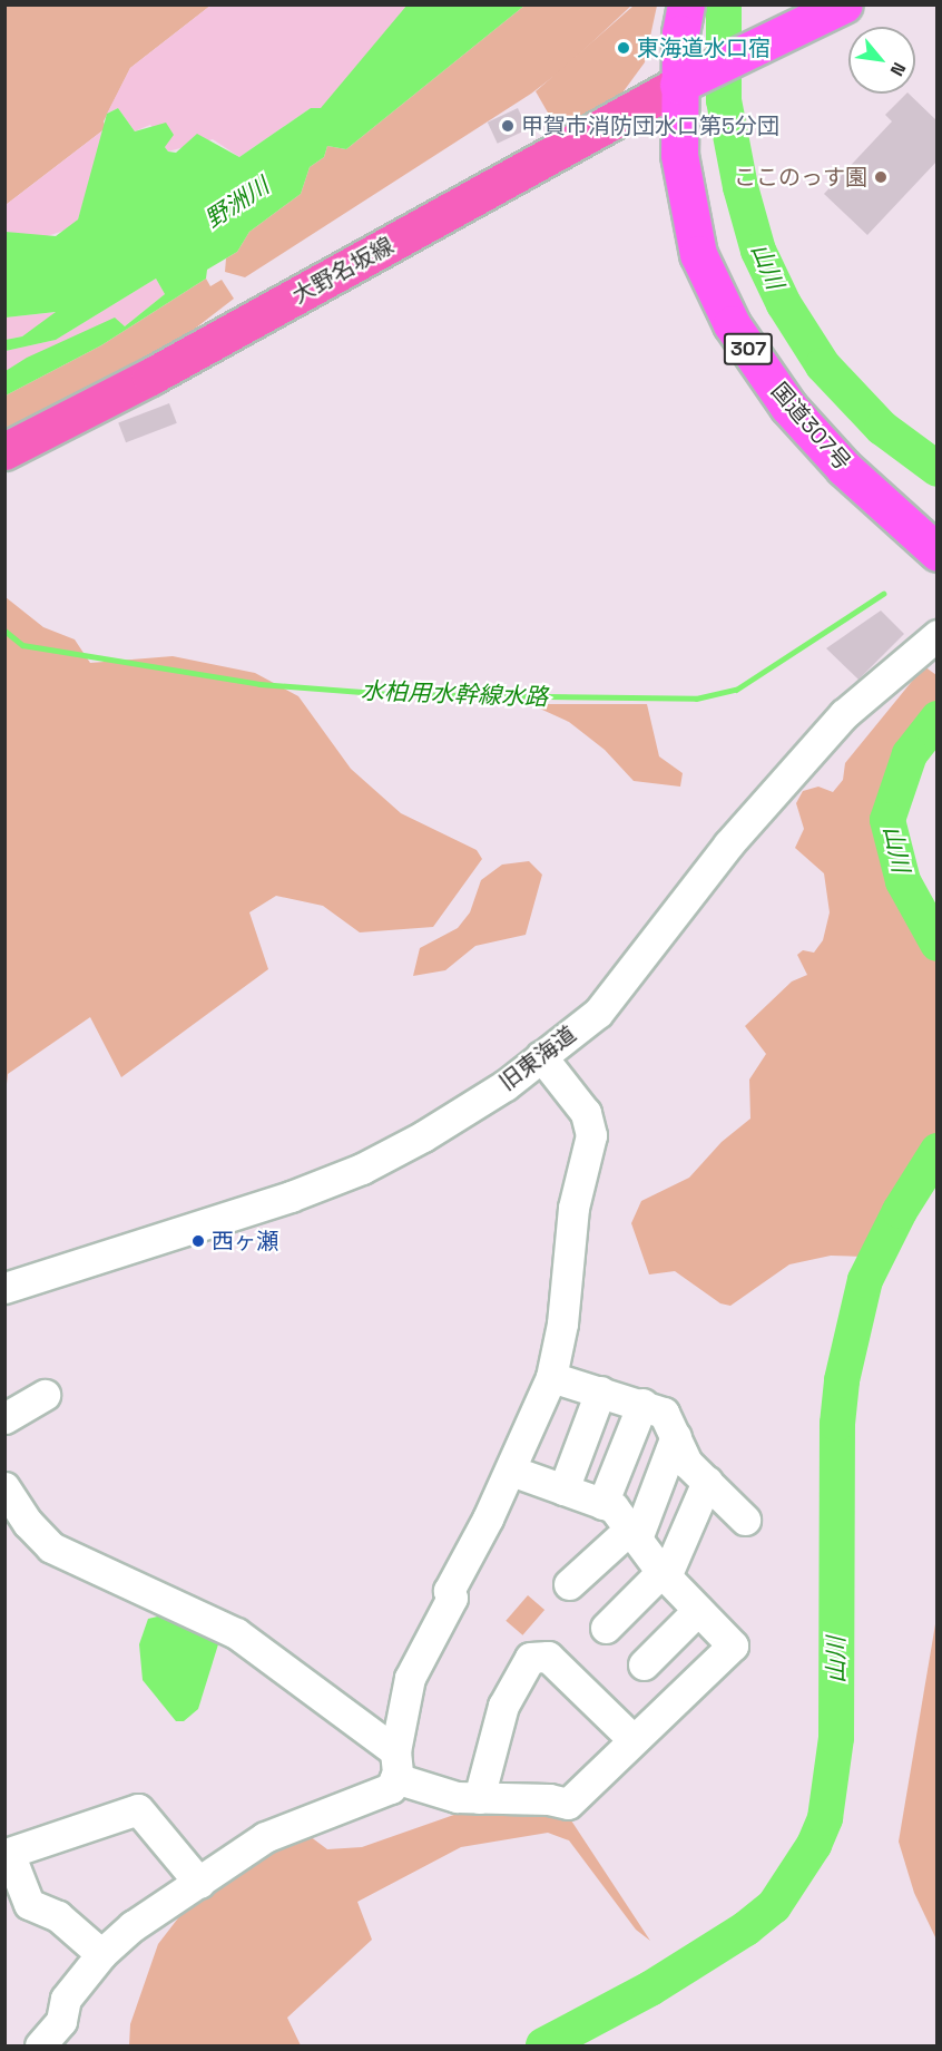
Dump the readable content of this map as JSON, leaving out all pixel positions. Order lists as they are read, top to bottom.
{
  "streets": {
    "highway": ["307", "国道307号"],
    "main road": ["大野名坂線"],
    "street": ["旧東海道"]
  },
  "crossings": [
    ["大野名坂線", "国道307号"]
  ],
  "water": ["野洲川", "山川", "水柏用水幹線水路"],
  "places": [
    "東海道水口宿",
    "甲賀市消防団水口第5分団",
    "ここのっす園",
    "西ヶ瀬"
  ],
  "north": "bottom right"
}
